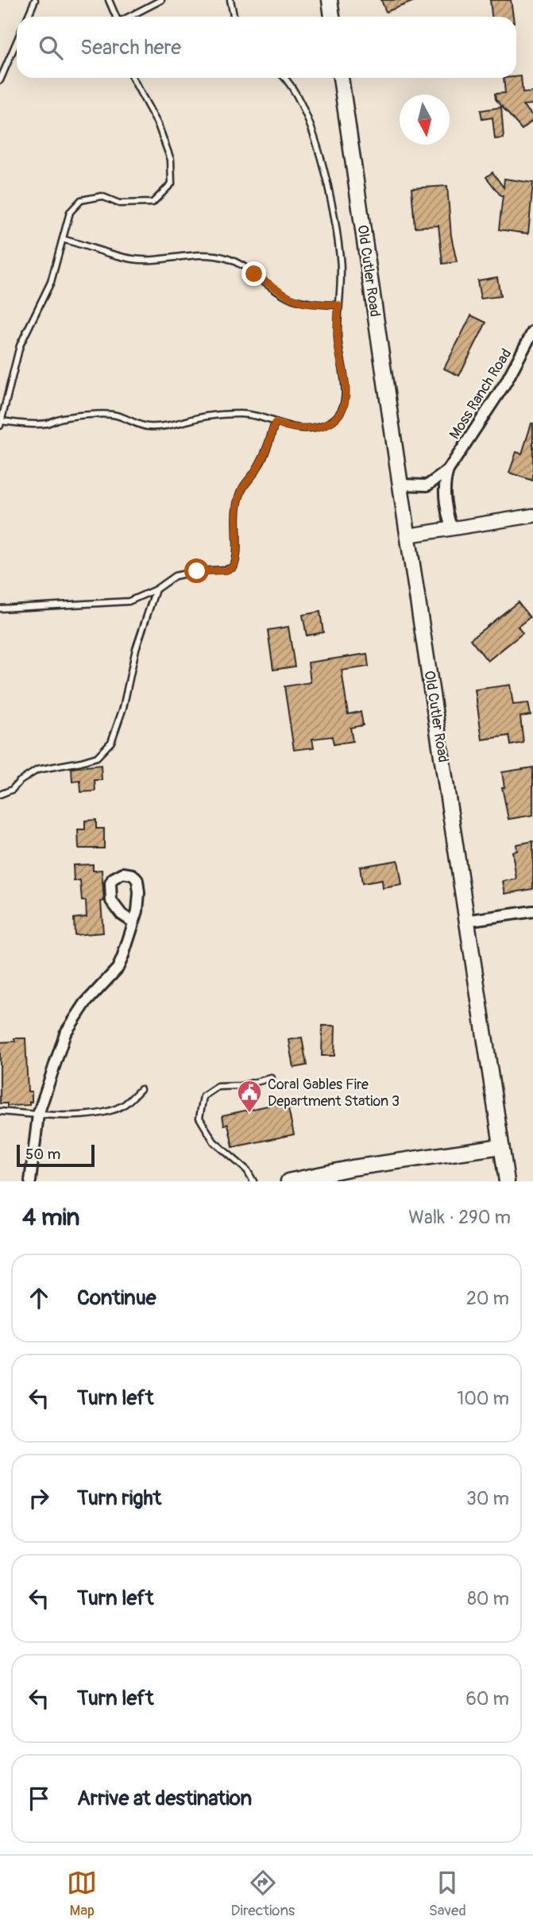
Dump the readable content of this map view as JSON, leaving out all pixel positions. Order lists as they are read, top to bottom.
{
  "streets": {
    "main road": ["Old Cutler Road"],
    "street": ["Moss Ranch Road"]
  },
  "crossings": [
    ["Old Cutler Road", "Moss Ranch Road"]
  ],
  "places": {
    "public building": ["Coral Gables Fire Department Station 3"]
  },
  "scale_bar": "50 m",
  "north": "bottom",
  "page": {
    "search": "Search here",
    "scale": "50 m",
    "heading": ["4 min", "Walk · 290 m"],
    "list": [
      ["Continue", "20 m"],
      ["Turn left", "100 m"],
      ["Turn right", "30 m"],
      ["Turn left", "80 m"],
      ["Turn left", "60 m"],
      "Arrive at destination"
    ],
    "nav": ["Map", "Directions", "Saved"]
  }
}
